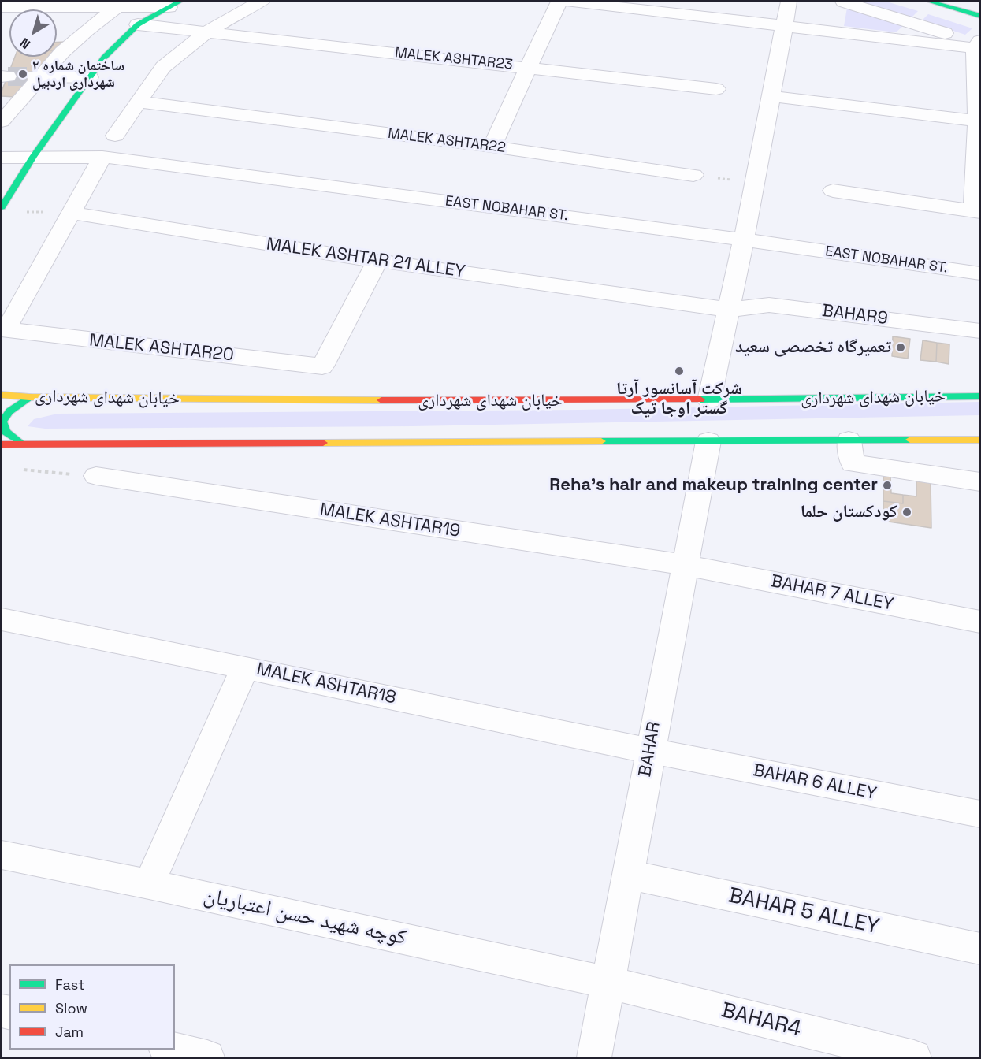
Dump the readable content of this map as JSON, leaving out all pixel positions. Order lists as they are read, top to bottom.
{
  "streets": {
    "main road": ["خیابان شهدای شهرداری"],
    "street": [
      "MALEK ASHTAR23",
      "MALEK ASHTAR22",
      "EAST NOBAHAR ST.",
      "MALEK ASHTAR 21 ALLEY",
      "BAHAR9",
      "MALEK ASHTAR20",
      "MALEK ASHTAR19",
      "BAHAR 7 ALLEY",
      "MALEK ASHTAR18",
      "BAHAR",
      "BAHAR 6 ALLEY",
      "BAHAR 5 ALLEY",
      "کوچه شهید حسن اعتباریان",
      "BAHAR4"
    ]
  },
  "crossings": [
    ["MALEK ASHTAR 21 ALLEY", "BAHAR9"],
    ["MALEK ASHTAR 21 ALLEY", "MALEK ASHTAR20"],
    ["MALEK ASHTAR19", "BAHAR 7 ALLEY"],
    ["MALEK ASHTAR19", "BAHAR"],
    ["BAHAR 7 ALLEY", "BAHAR"],
    ["MALEK ASHTAR18", "BAHAR"],
    ["MALEK ASHTAR18", "BAHAR 6 ALLEY"],
    ["BAHAR", "BAHAR 6 ALLEY"],
    ["BAHAR", "BAHAR 5 ALLEY"],
    ["BAHAR", "کوچه شهید حسن اعتباریان"],
    ["BAHAR", "BAHAR4"],
    ["کوچه شهید حسن اعتباریان", "BAHAR4"]
  ],
  "places": [
    "ساختمان شماره ۲ شهرداری اردبیل",
    "تعمیرگاه تخصصی سعید",
    "شرکت آسانسور آرتا گستر اوجا تیک",
    "Reha's hair and makeup training center",
    "کودکستان حلما"
  ],
  "legend": ["Fast", "Slow", "Jam"],
  "north": "bottom left"
}
